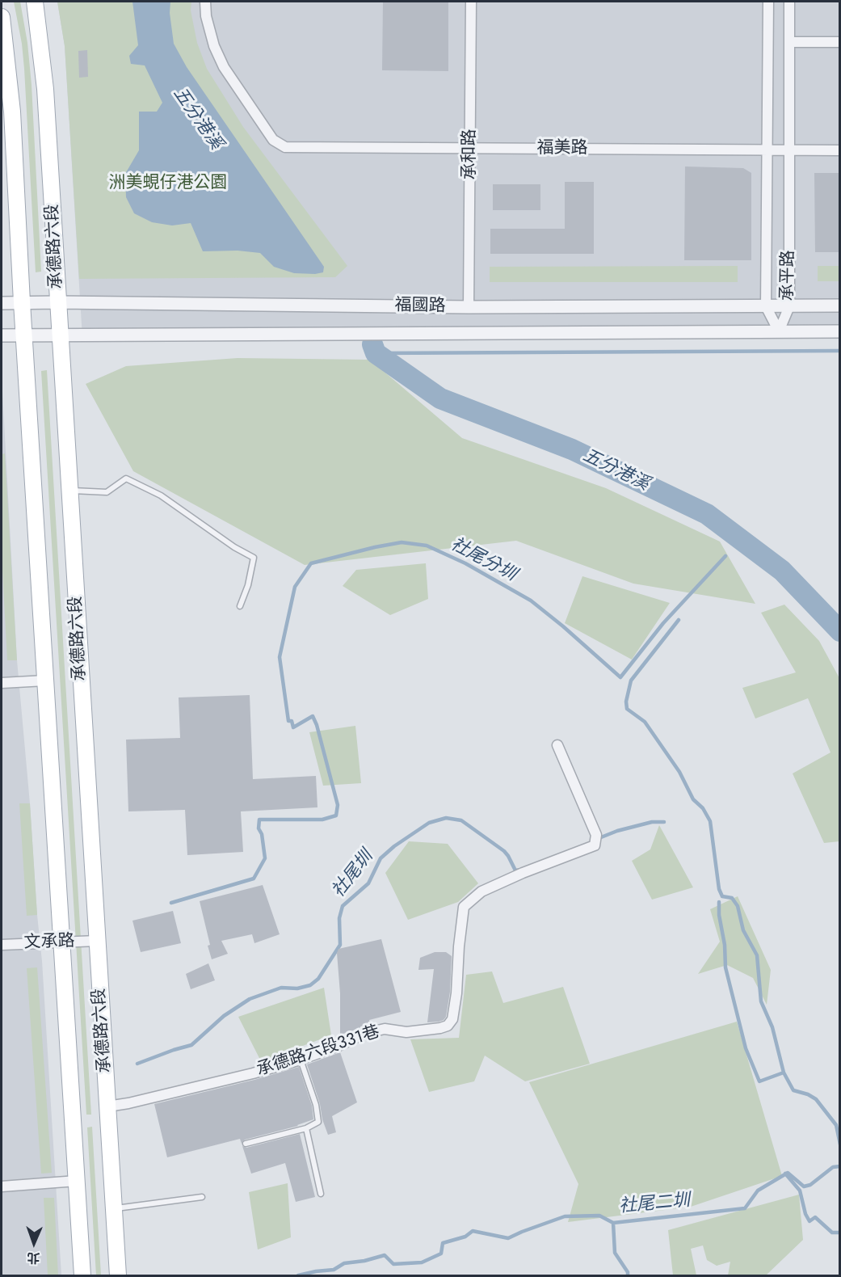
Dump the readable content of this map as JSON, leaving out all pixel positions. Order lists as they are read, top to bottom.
{
  "streets": {
    "main road": ["承德路六段"],
    "street": [
      "福美路",
      "承和路",
      "承平路",
      "福國路",
      "文承路",
      "承德路六段331巷"
    ]
  },
  "crossings": [
    ["福美路", "承和路"],
    ["福美路", "承平路"],
    ["承和路", "福國路"],
    ["承德路六段", "福國路"],
    ["承德路六段", "文承路"],
    ["承德路六段", "承德路六段331巷"],
    ["承平路", "福國路"]
  ],
  "water": [
    "五分港溪",
    "社尾分圳",
    "社尾圳",
    "社尾二圳"
  ],
  "parks": ["洲美蜆仔港公園"],
  "north": "bottom"
}
